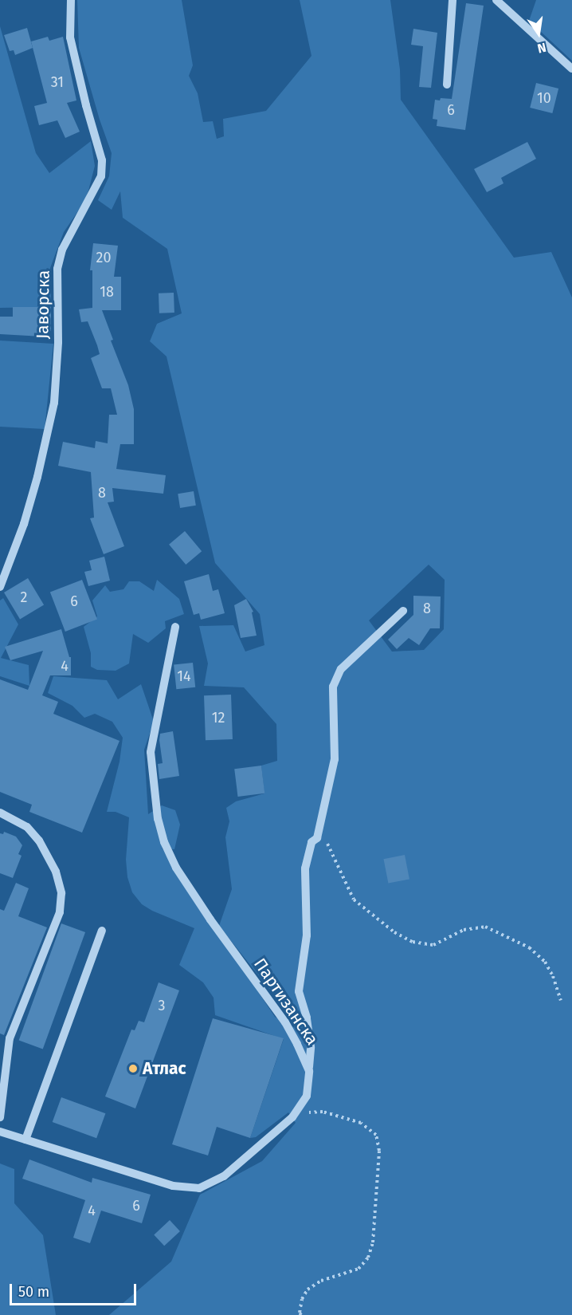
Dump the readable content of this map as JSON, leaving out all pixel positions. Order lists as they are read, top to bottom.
{
  "streets": {
    "street": ["Јаворска", "Партизанска"]
  },
  "places": ["Атлас"],
  "house_numbers": [
    "31",
    "10",
    "6",
    "20",
    "18",
    "8",
    "2",
    "6",
    "8",
    "4",
    "14",
    "12",
    "3",
    "6",
    "4"
  ],
  "scale_bar": "50 m",
  "north": "bottom"
}
